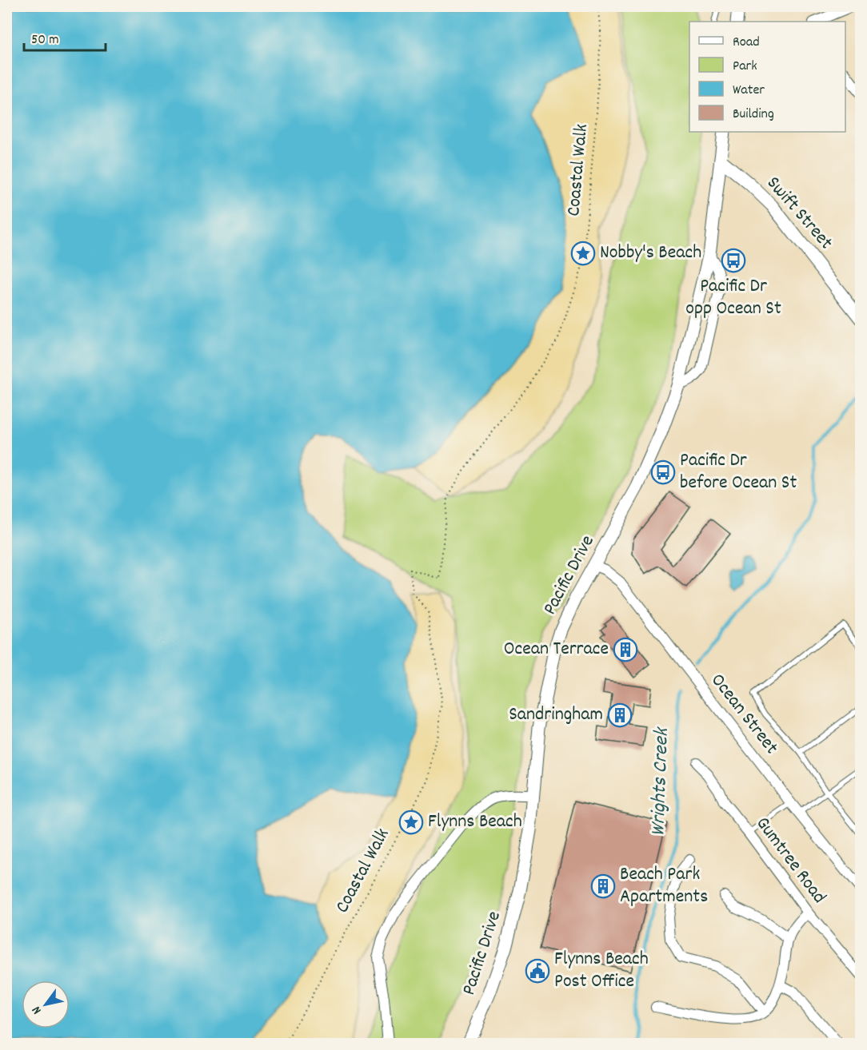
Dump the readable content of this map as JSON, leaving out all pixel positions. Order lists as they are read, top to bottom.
{
  "streets": {
    "street": [
      "Swift Street",
      "Pacific Drive",
      "Ocean Street",
      "Gumtree Road"
    ],
    "path": ["Coastal Walk"]
  },
  "crossings": [
    ["Swift Street", "Pacific Drive"],
    ["Pacific Drive", "Ocean Street"]
  ],
  "water": ["Wrights Creek"],
  "places": {
    "place": ["Nobby's Beach", "Flynns Beach"],
    "bus stop": ["Pacific Dr opp Ocean St", "Pacific Dr before Ocean St"],
    "building": ["Ocean Terrace", "Sandringham", "Beach Park Apartments"],
    "public building": ["Flynns Beach Post Office"]
  },
  "legend": [
    "Road",
    "Park",
    "Water",
    "Building"
  ],
  "scale_bar": "50 m",
  "north": "bottom left"
}
